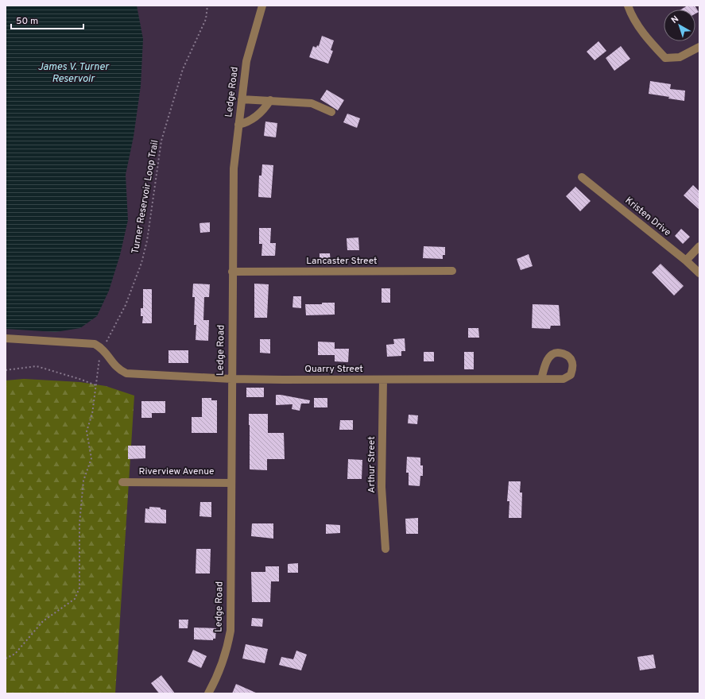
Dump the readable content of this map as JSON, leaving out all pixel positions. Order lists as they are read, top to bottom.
{
  "streets": {
    "street": [
      "Ledge Road",
      "Kristen Drive",
      "Lancaster Street",
      "Quarry Street",
      "Arthur Street",
      "Riverview Avenue"
    ],
    "path": ["Turner Reservoir Loop Trail"]
  },
  "crossings": [
    ["Ledge Road", "Lancaster Street"],
    ["Ledge Road", "Quarry Street"],
    ["Ledge Road", "Riverview Avenue"],
    ["Turner Reservoir Loop Trail", "Quarry Street"],
    ["Quarry Street", "Arthur Street"]
  ],
  "water": ["James V. Turner Reservoir"],
  "scale_bar": "50 m",
  "north": "top left"
}
